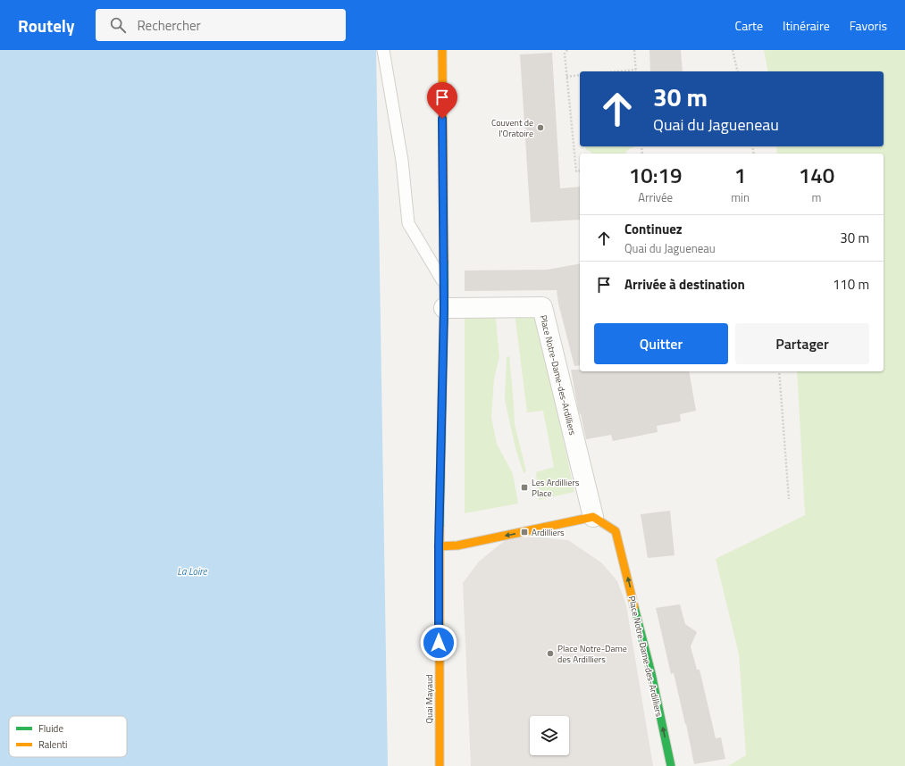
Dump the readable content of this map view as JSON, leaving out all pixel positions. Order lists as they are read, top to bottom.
{
  "streets": {
    "main road": ["Place Notre-Dame-des-Ardilliers", "Quai Mayaud"]
  },
  "crossings": [
    ["Place Notre-Dame-des-Ardilliers", "Quai Mayaud"]
  ],
  "one_way": ["Place Notre-Dame-des-Ardilliers"],
  "water": ["La Loire"],
  "places": {
    "other": ["Couvent de l'Oratoire", "Place Notre-Dame des Ardilliers"],
    "transit": ["Les Ardilliers Place", "Ardilliers"]
  },
  "legend": ["Fluide", "Ralenti"],
  "page": {
    "header": "Routely",
    "search": "Rechercher",
    "nav": ["Carte", "Itinéraire", "Favoris"],
    "turn": ["30 m", "Quai du Jagueneau"],
    "eta": [
      "10:19",
      "Arrivée",
      "1",
      "min",
      "140",
      "m"
    ],
    "list": [
      {
        "name": "Continuez",
        "note": "Quai du Jagueneau",
        "value": "30 m"
      },
      {
        "name": "Arrivée à destination",
        "value": "110 m"
      }
    ],
    "buttons": ["Quitter", "Partager"]
  }
}
